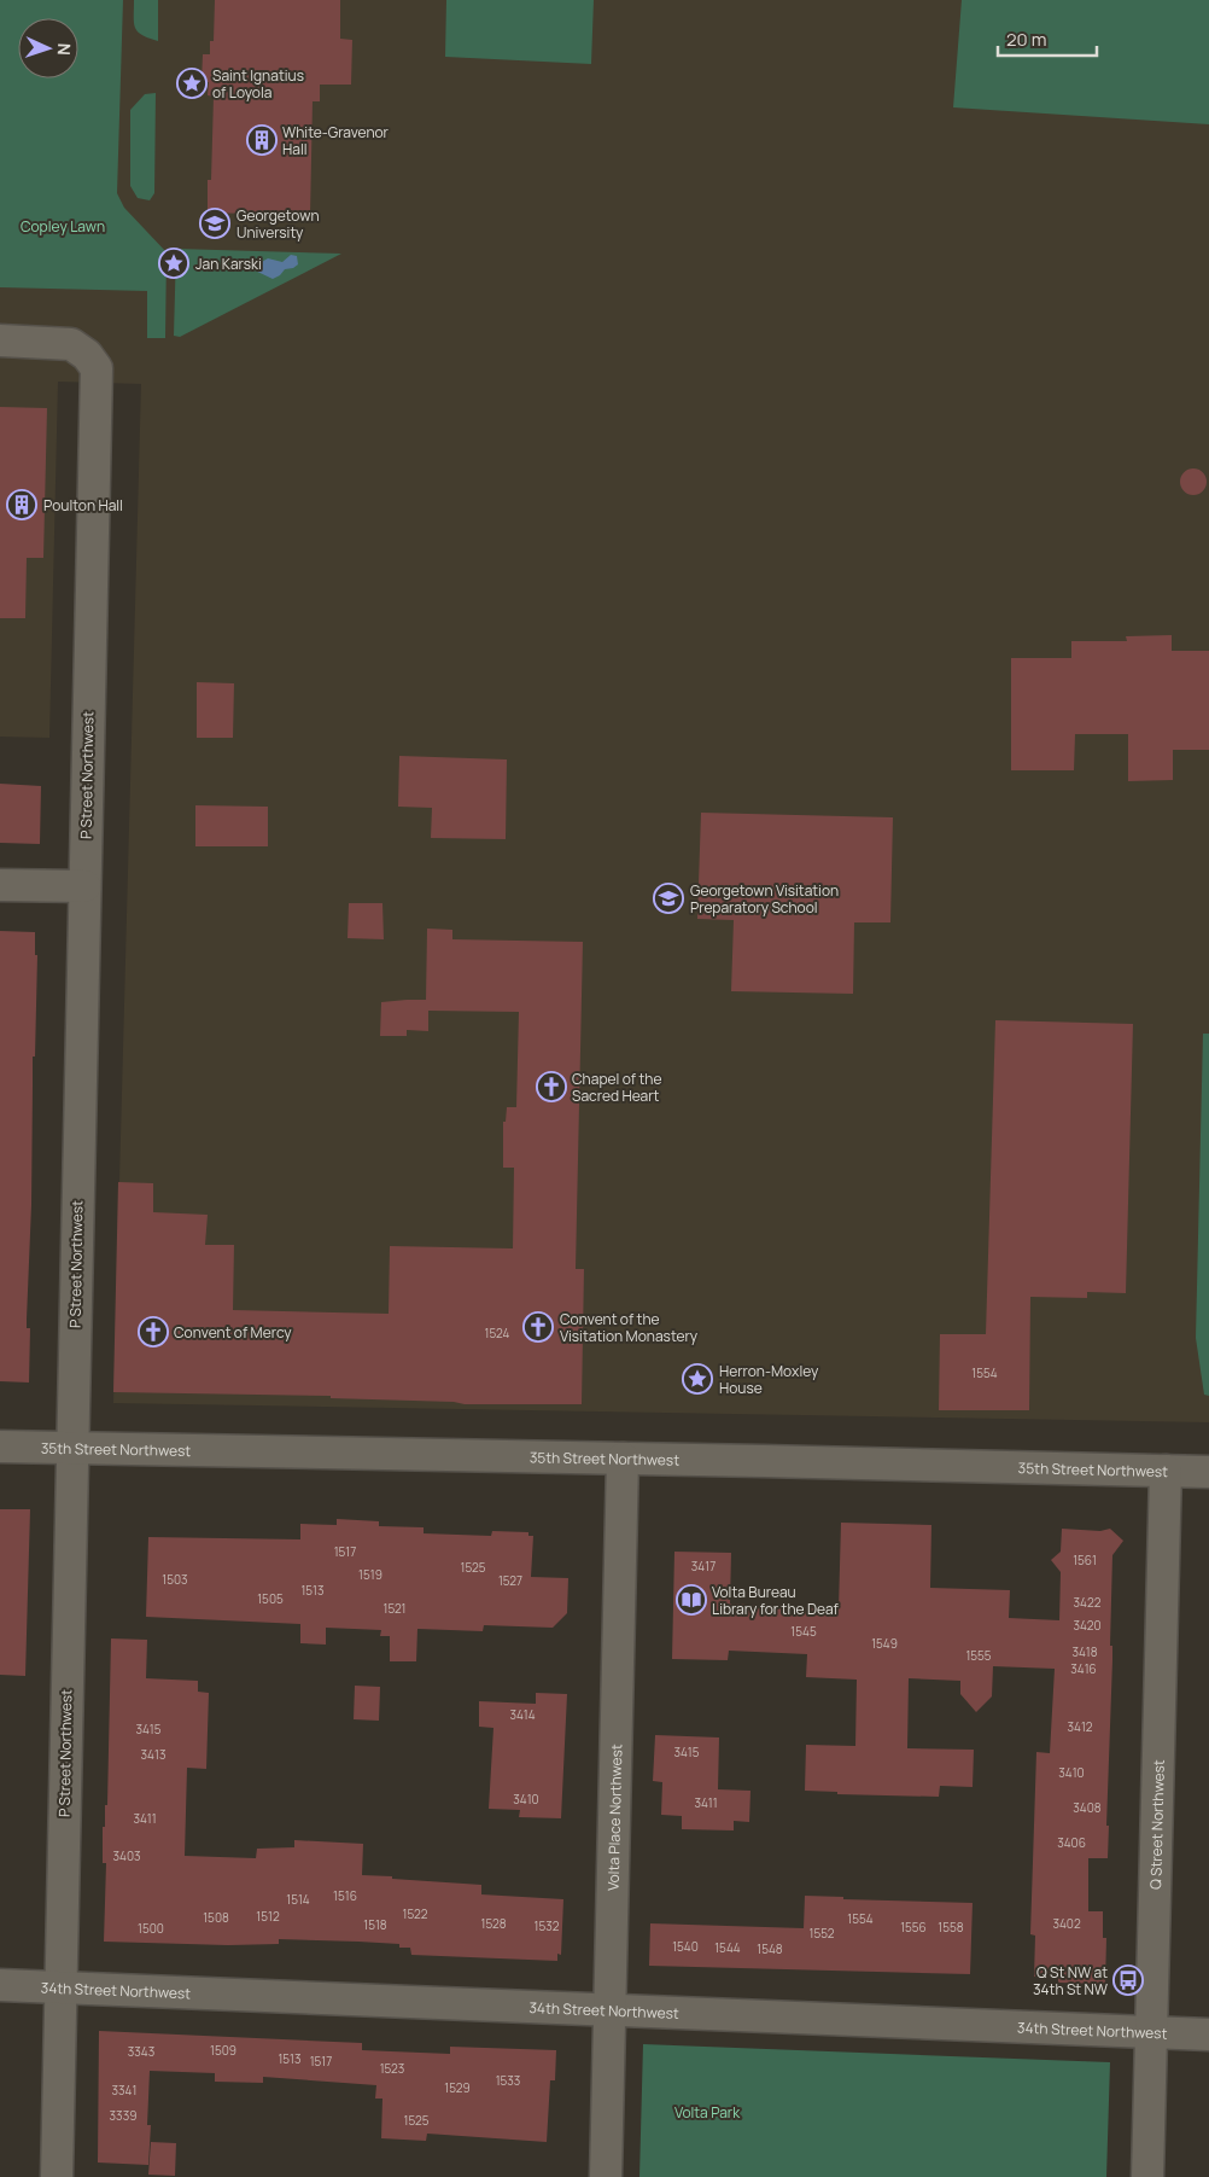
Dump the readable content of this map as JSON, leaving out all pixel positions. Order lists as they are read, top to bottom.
{
  "streets": {
    "street": [
      "P Street Northwest",
      "35th Street Northwest",
      "Volta Place Northwest",
      "Q Street Northwest",
      "34th Street Northwest"
    ]
  },
  "crossings": [
    ["P Street Northwest", "35th Street Northwest"],
    ["P Street Northwest", "34th Street Northwest"],
    ["35th Street Northwest", "Volta Place Northwest"],
    ["35th Street Northwest", "Q Street Northwest"],
    ["Volta Place Northwest", "34th Street Northwest"],
    ["Q Street Northwest", "34th Street Northwest"]
  ],
  "parks": ["Copley Lawn", "Volta Park"],
  "places": {
    "place": ["Saint Ignatius of Loyola", "Jan Karski", "Herron-Moxley House"],
    "building": ["White-Gravenor Hall", "Poulton Hall"],
    "school or university": ["Georgetown University", "Georgetown Visitation Preparatory School"],
    "church": ["Chapel of the Sacred Heart", "Convent of the Visitation Monastery", "Convent of Mercy"],
    "library": ["Volta Bureau Library for the Deaf"],
    "bus stop": ["Q St NW at 34th St NW"]
  },
  "house_numbers": [
    "1524",
    "1554",
    "1517",
    "1561",
    "3417",
    "1525",
    "1519",
    "1503",
    "1527",
    "1513",
    "1505",
    "3422",
    "1521",
    "3420",
    "1545",
    "1549",
    "3418",
    "1555",
    "3416",
    "3414",
    "3412",
    "3415",
    "3415",
    "3413",
    "3410",
    "3410",
    "3411",
    "3408",
    "3411",
    "3406",
    "3403",
    "1516",
    "1514",
    "1522",
    "1512",
    "1508",
    "1554",
    "1528",
    "3402",
    "1518",
    "1532",
    "1556",
    "1558",
    "1500",
    "1552",
    "1540",
    "1544",
    "1548",
    "1509",
    "3343",
    "1513",
    "1517",
    "1523",
    "1533",
    "1529",
    "3341",
    "3339",
    "1525"
  ],
  "scale_bar": "20 m",
  "north": "right"
}
